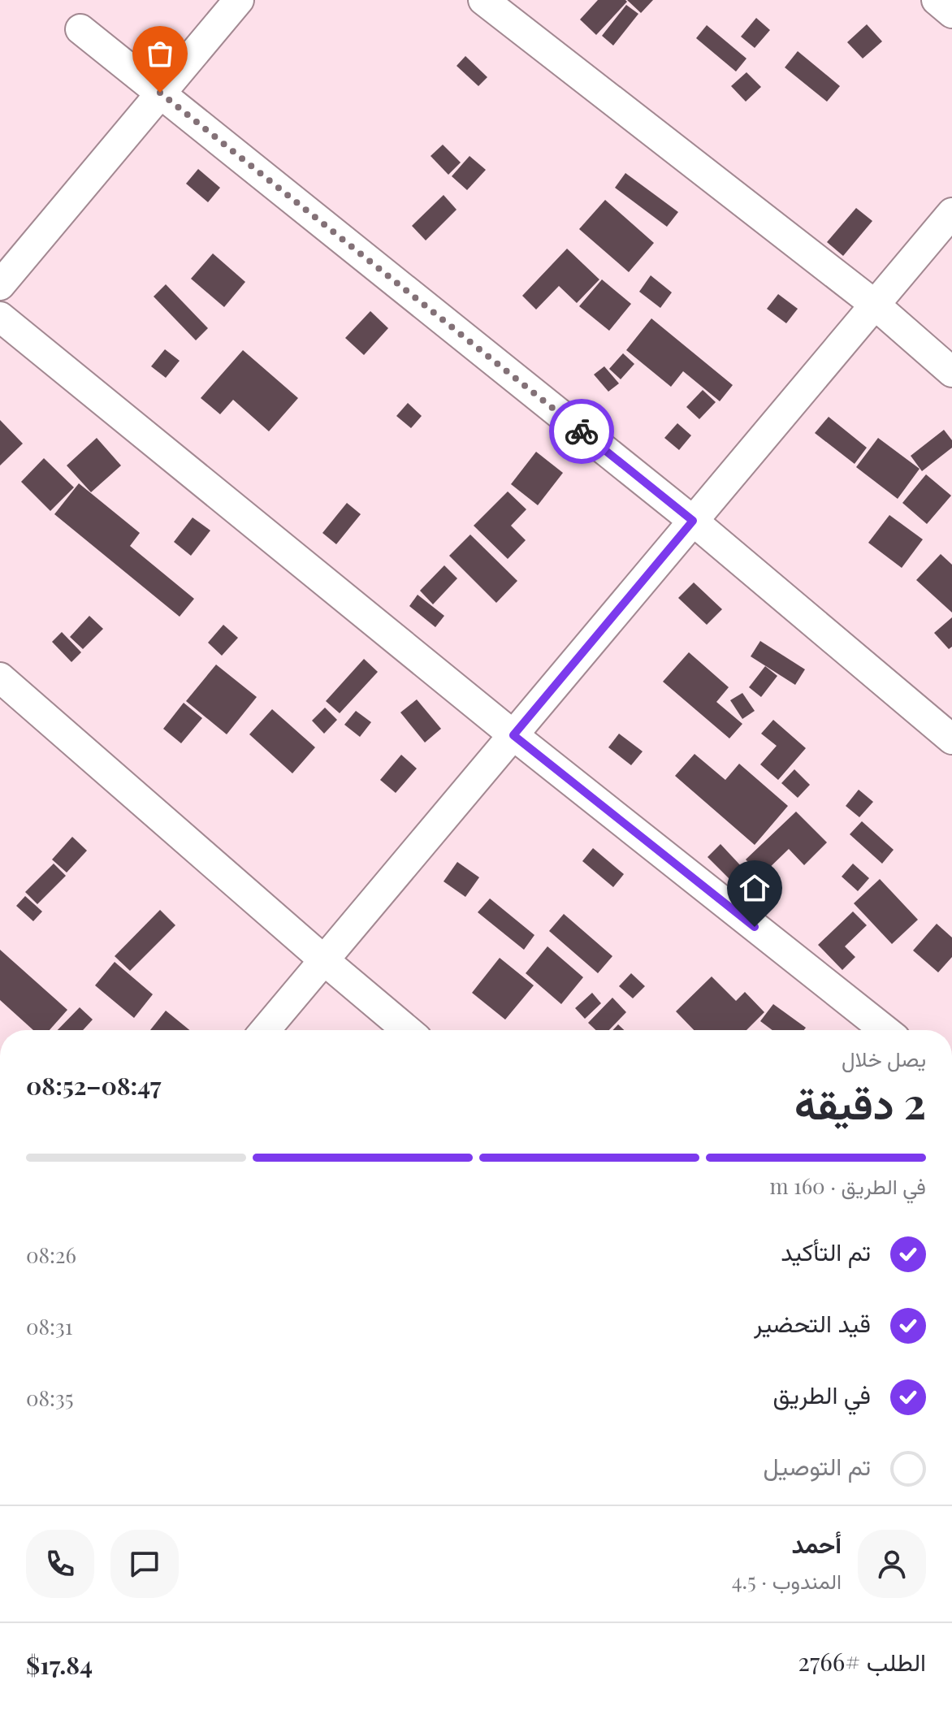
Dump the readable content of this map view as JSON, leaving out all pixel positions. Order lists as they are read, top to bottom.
{
  "page": {
    "heading": ["2 دقيقة", "يصل خلال", "08:47–08:52"],
    "panel": [
      "أحمد",
      "المندوب · 4.5",
      "الطلب #2766",
      "$17.84"
    ],
    "bar": "في الطريق · 160 m",
    "list": [
      ["تم التأكيد", "08:26"],
      ["قيد التحضير", "08:31"],
      ["في الطريق", "08:35"],
      "تم التوصيل"
    ]
  }
}
